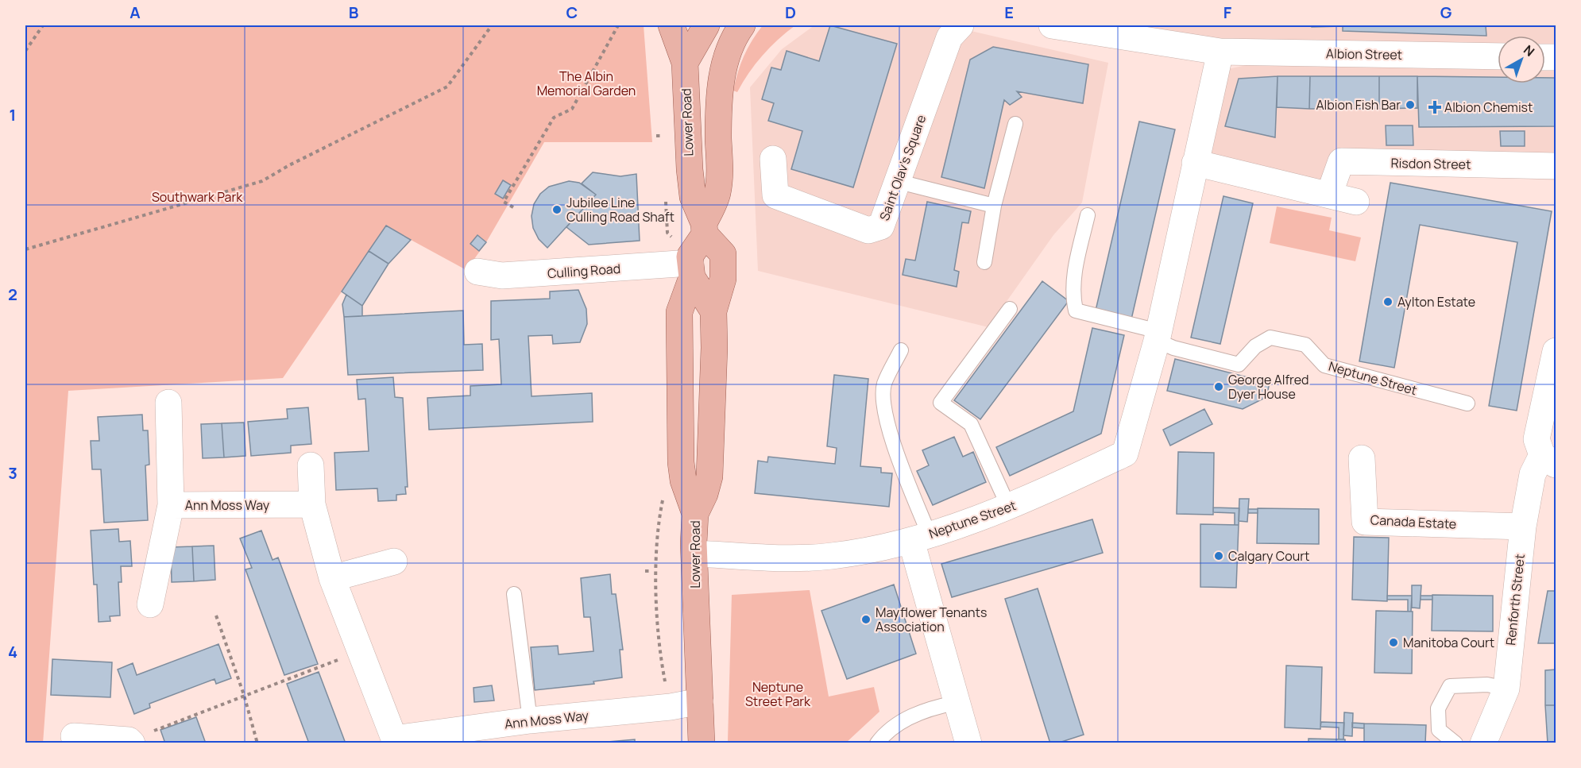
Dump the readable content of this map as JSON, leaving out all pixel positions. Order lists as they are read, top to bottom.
{
  "streets": {
    "main road": ["Lower Road"],
    "street": [
      "Albion Street",
      "Risdon Street",
      "Saint Olav's Square",
      "Culling Road",
      "Neptune Street",
      "Ann Moss Way",
      "Canada Estate",
      "Renforth Street"
    ]
  },
  "crossings": [
    ["Albion Street", "Neptune Street"],
    ["Lower Road", "Neptune Street"],
    ["Lower Road", "Ann Moss Way"],
    ["Canada Estate", "Renforth Street"]
  ],
  "parks": ["The Albin Memorial Garden", "Southwark Park", "Neptune Street Park"],
  "places": {
    "other": [
      "Albion Fish Bar",
      "Jubilee Line Culling Road Shaft",
      "Aylton Estate",
      "George Alfred Dyer House",
      "Calgary Court",
      "Mayflower Tenants Association",
      "Manitoba Court"
    ],
    "health": ["Albion Chemist"]
  },
  "north": "top right",
  "grid": {
    "columns": [
      "A",
      "B",
      "C",
      "D",
      "E",
      "F",
      "G"
    ],
    "rows": [
      "1",
      "2",
      "3",
      "4"
    ]
  }
}
